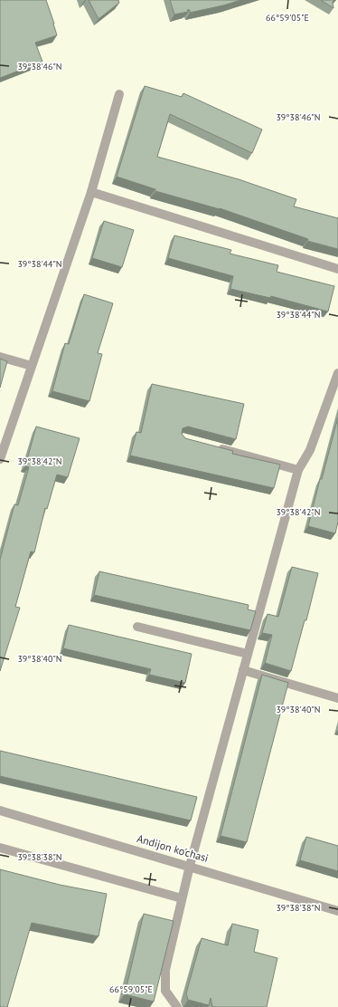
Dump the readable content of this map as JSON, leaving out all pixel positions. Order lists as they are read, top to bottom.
{
  "streets": {
    "street": ["Andijon ko'chasi"]
  },
  "coordinates": [
    "66°59'05\"E",
    "39°38'46\"N",
    "39°38'44\"N",
    "39°38'42\"N",
    "39°38'40\"N",
    "39°38'38\"N"
  ]
}
